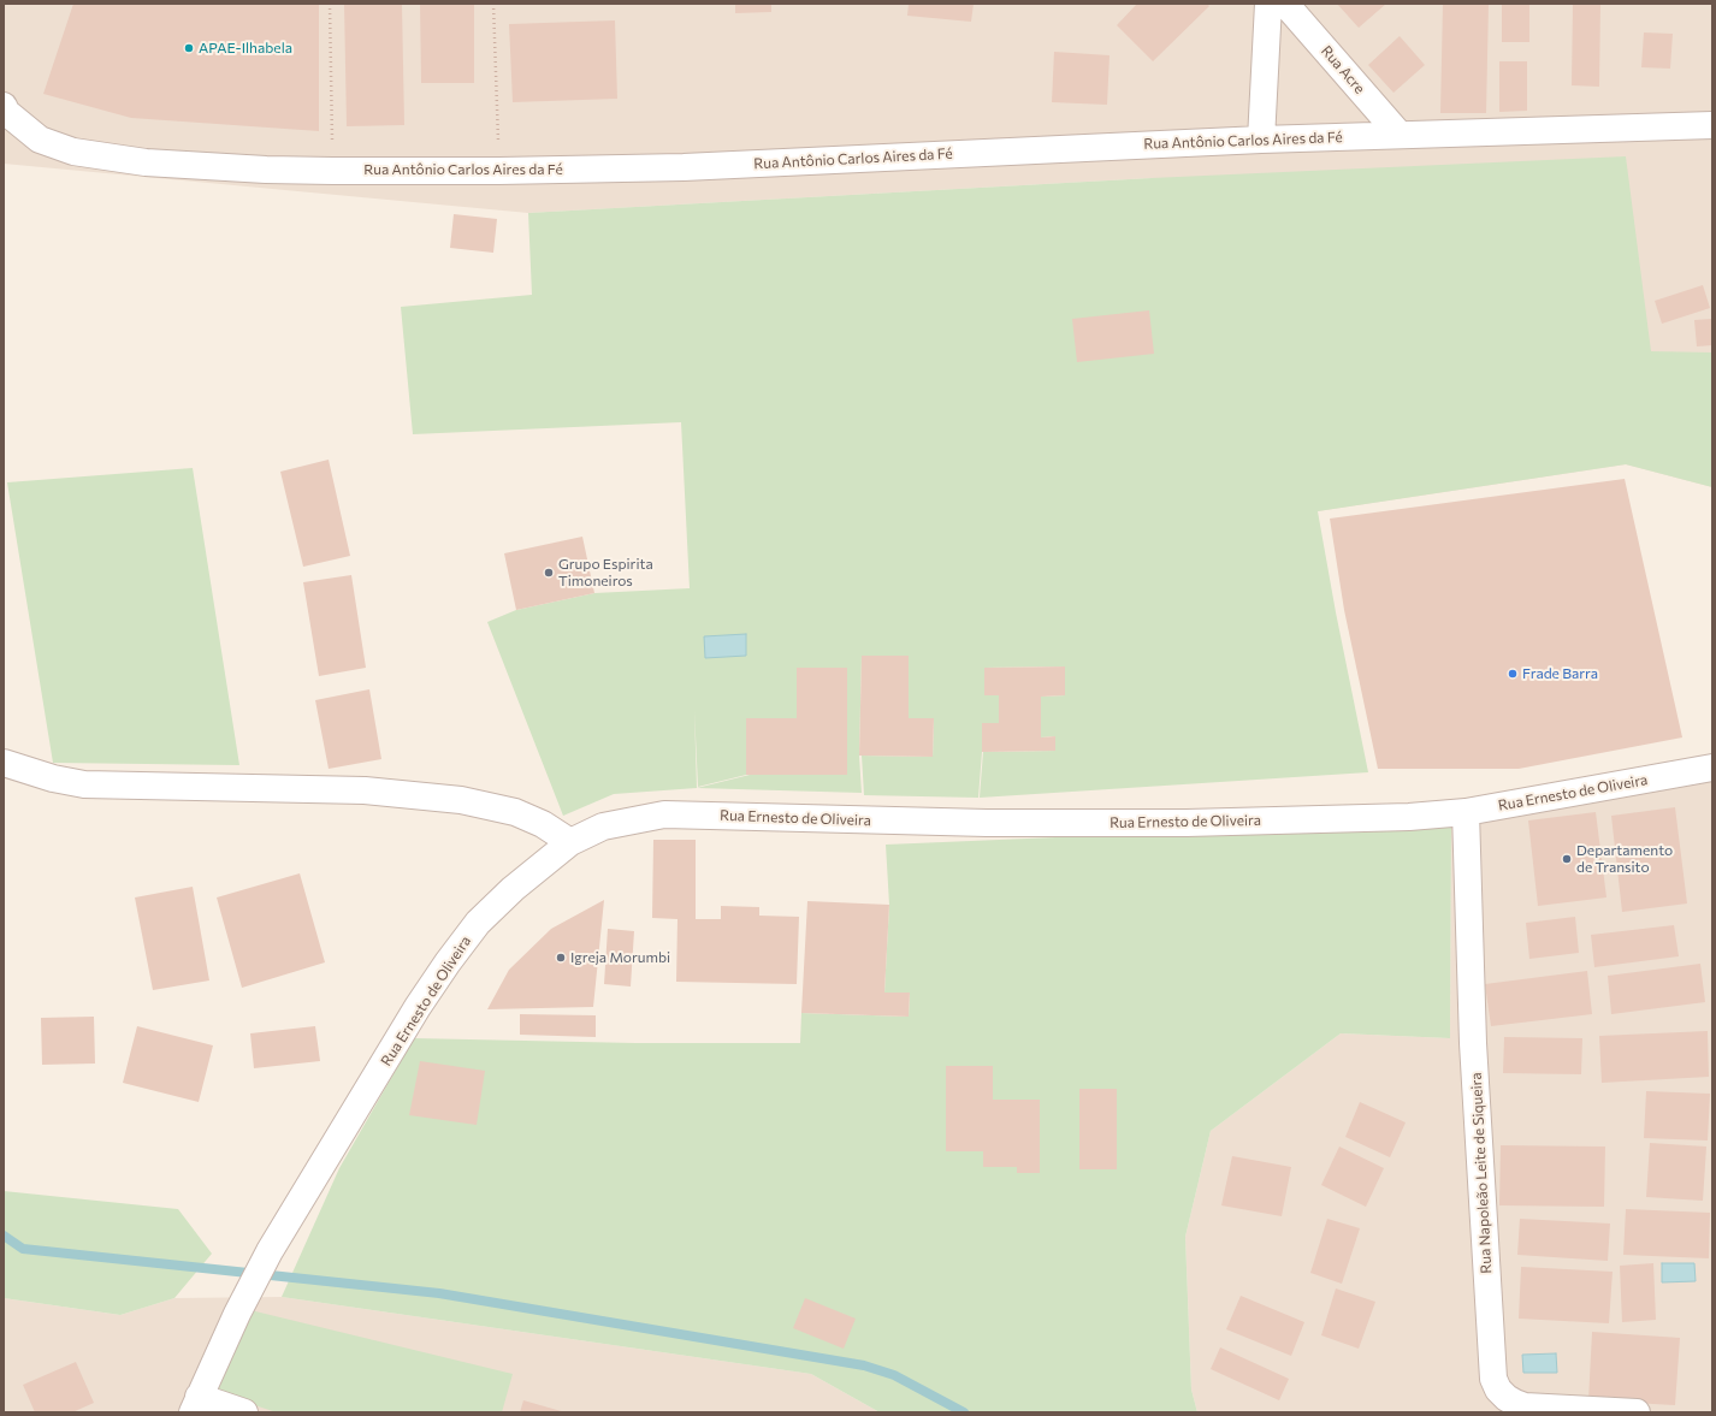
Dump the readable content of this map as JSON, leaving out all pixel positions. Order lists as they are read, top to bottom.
{
  "streets": {
    "street": [
      "Rua Acre",
      "Rua Antônio Carlos Aires da Fé",
      "Rua Ernesto de Oliveira",
      "Rua Napoleão Leite de Siqueira"
    ]
  },
  "crossings": [
    ["Rua Acre", "Rua Antônio Carlos Aires da Fé"],
    ["Rua Ernesto de Oliveira", "Rua Napoleão Leite de Siqueira"]
  ],
  "places": [
    "APAE-Ilhabela",
    "Grupo Espirita Timoneiros",
    "Frade Barra",
    "Departamento de Transito",
    "Igreja Morumbi"
  ]
}
